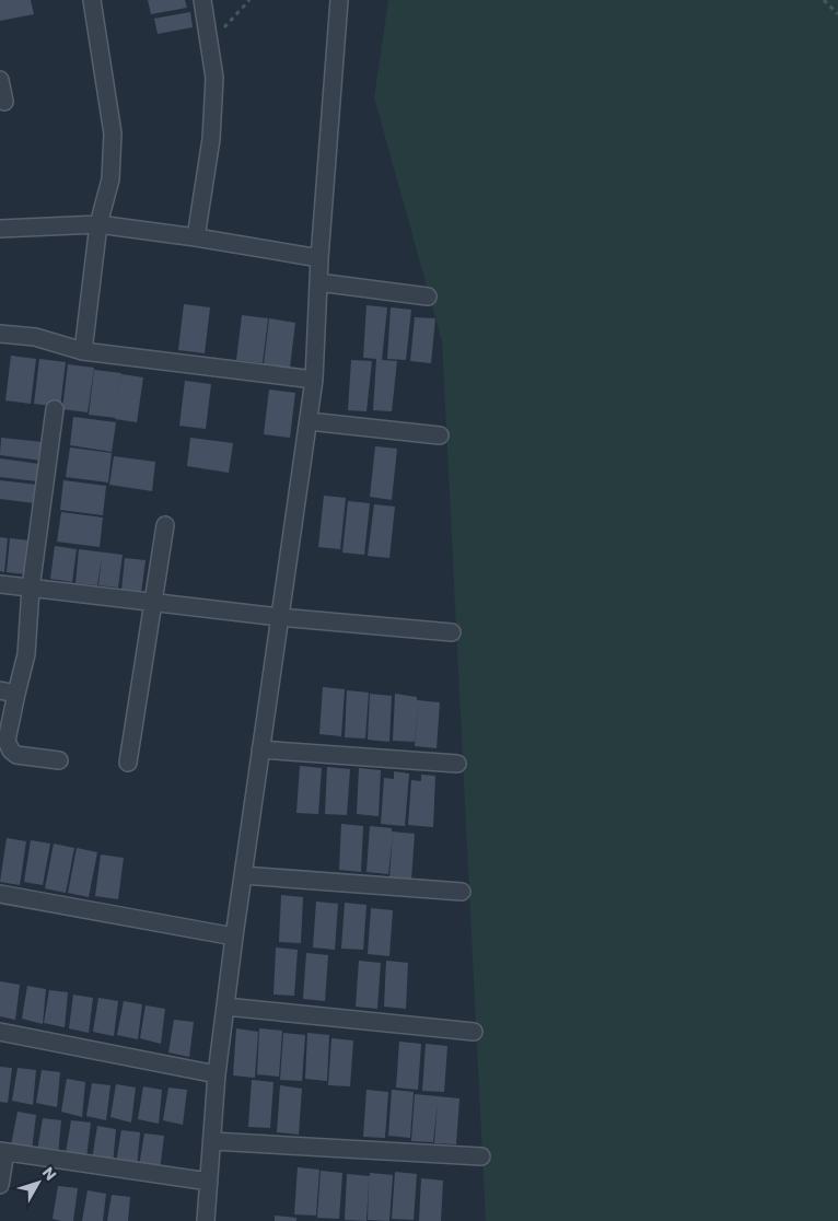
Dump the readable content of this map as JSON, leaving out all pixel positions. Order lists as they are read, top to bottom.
{
  "north": "top right"
}
